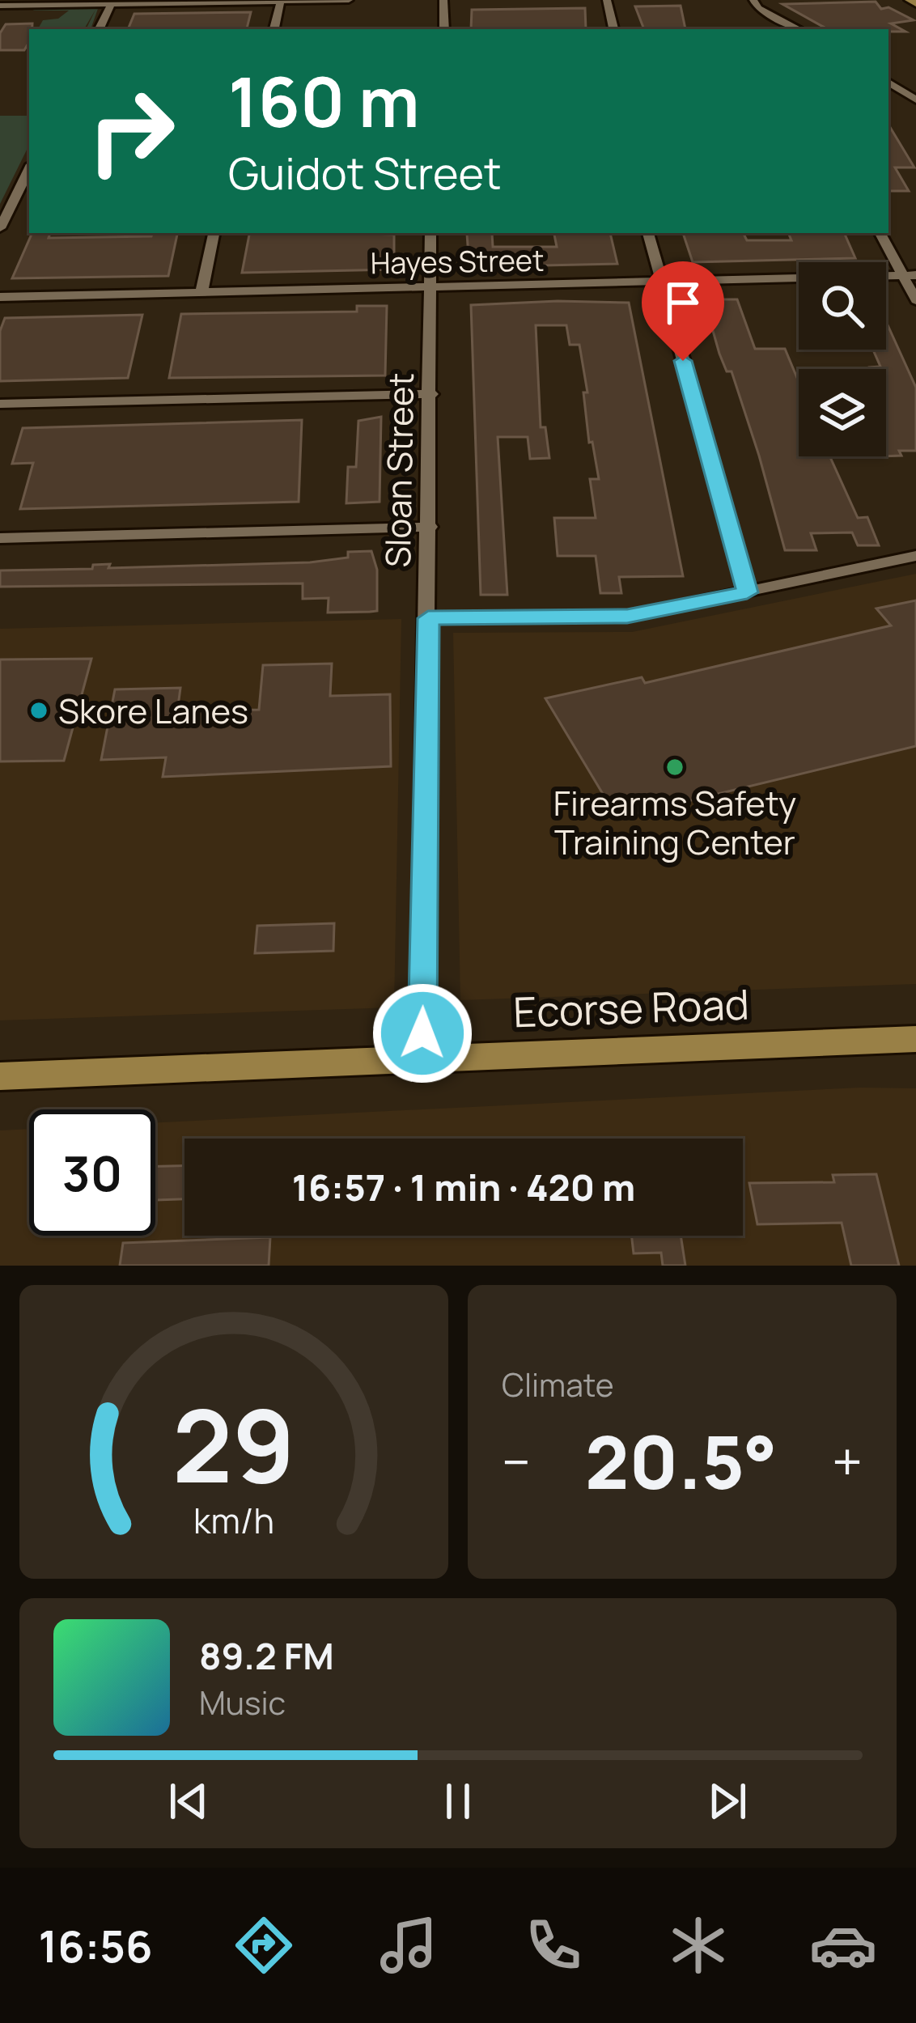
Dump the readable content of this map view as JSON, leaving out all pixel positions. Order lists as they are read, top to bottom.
{
  "streets": {
    "main road": ["Ecorse Road"],
    "street": ["Hayes Street", "Sloan Street"]
  },
  "crossings": [
    ["Hayes Street", "Sloan Street"],
    ["Sloan Street", "Ecorse Road"]
  ],
  "places": ["Skore Lanes", "Firearms Safety Training Center"],
  "page": {
    "turn": ["160 m", "Guidot Street"],
    "limit": "30",
    "trip": "16:57 · 1 min · 420 m",
    "tile": "Climate",
    "heat": ["−", "20.5°", "+"],
    "song": ["89.2 FM", "Music"],
    "tabs": "16:56",
    "gauge": ["29", "km/h"]
  }
}
